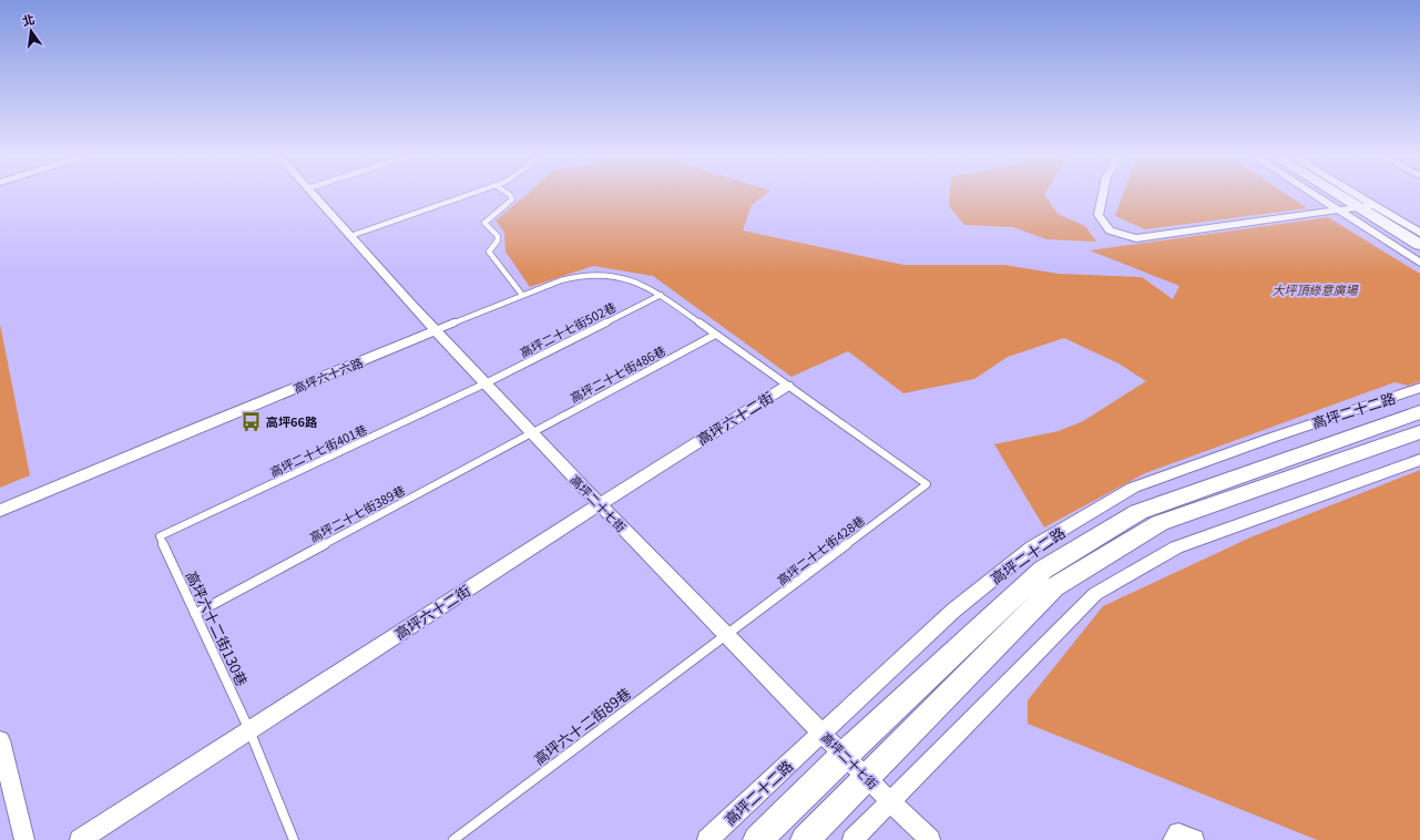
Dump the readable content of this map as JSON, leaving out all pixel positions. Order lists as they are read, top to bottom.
{
  "streets": {
    "street": [
      "高坪六十六路",
      "高坪二十二路",
      "高坪六十二街",
      "高坪二十七街"
    ],
    "lane": [
      "高坪二十七街502巷",
      "高坪二十七街486巷",
      "高坪二十七街401巷",
      "高坪二十七街389巷",
      "高坪二十七街428巷",
      "高坪六十二街130巷",
      "高坪六十二街89巷"
    ]
  },
  "crossings": [
    ["高坪二十七街502巷", "高坪六十六路"],
    ["高坪二十七街502巷", "高坪二十七街401巷"],
    ["高坪二十七街502巷", "高坪二十七街"],
    ["高坪二十七街486巷", "高坪六十六路"],
    ["高坪二十七街486巷", "高坪二十七街"],
    ["高坪二十七街486巷", "高坪二十七街389巷"],
    ["高坪六十六路", "高坪六十二街"],
    ["高坪六十六路", "高坪二十七街"],
    ["高坪六十六路", "高坪二十七街428巷"],
    ["高坪二十二路", "高坪二十七街"],
    ["高坪六十二街", "高坪二十七街"],
    ["高坪六十二街", "高坪六十二街130巷"],
    ["高坪二十七街401巷", "高坪二十七街"],
    ["高坪二十七街401巷", "高坪六十二街130巷"],
    ["高坪二十七街", "高坪二十七街389巷"],
    ["高坪二十七街", "高坪二十七街428巷"],
    ["高坪二十七街", "高坪六十二街89巷"],
    ["高坪二十七街389巷", "高坪六十二街130巷"],
    ["高坪二十七街428巷", "高坪六十二街89巷"]
  ],
  "parks": ["大坪頂綠意廣場"],
  "places": {
    "bus stop": ["高坪66路"]
  },
  "north": "top"
}
